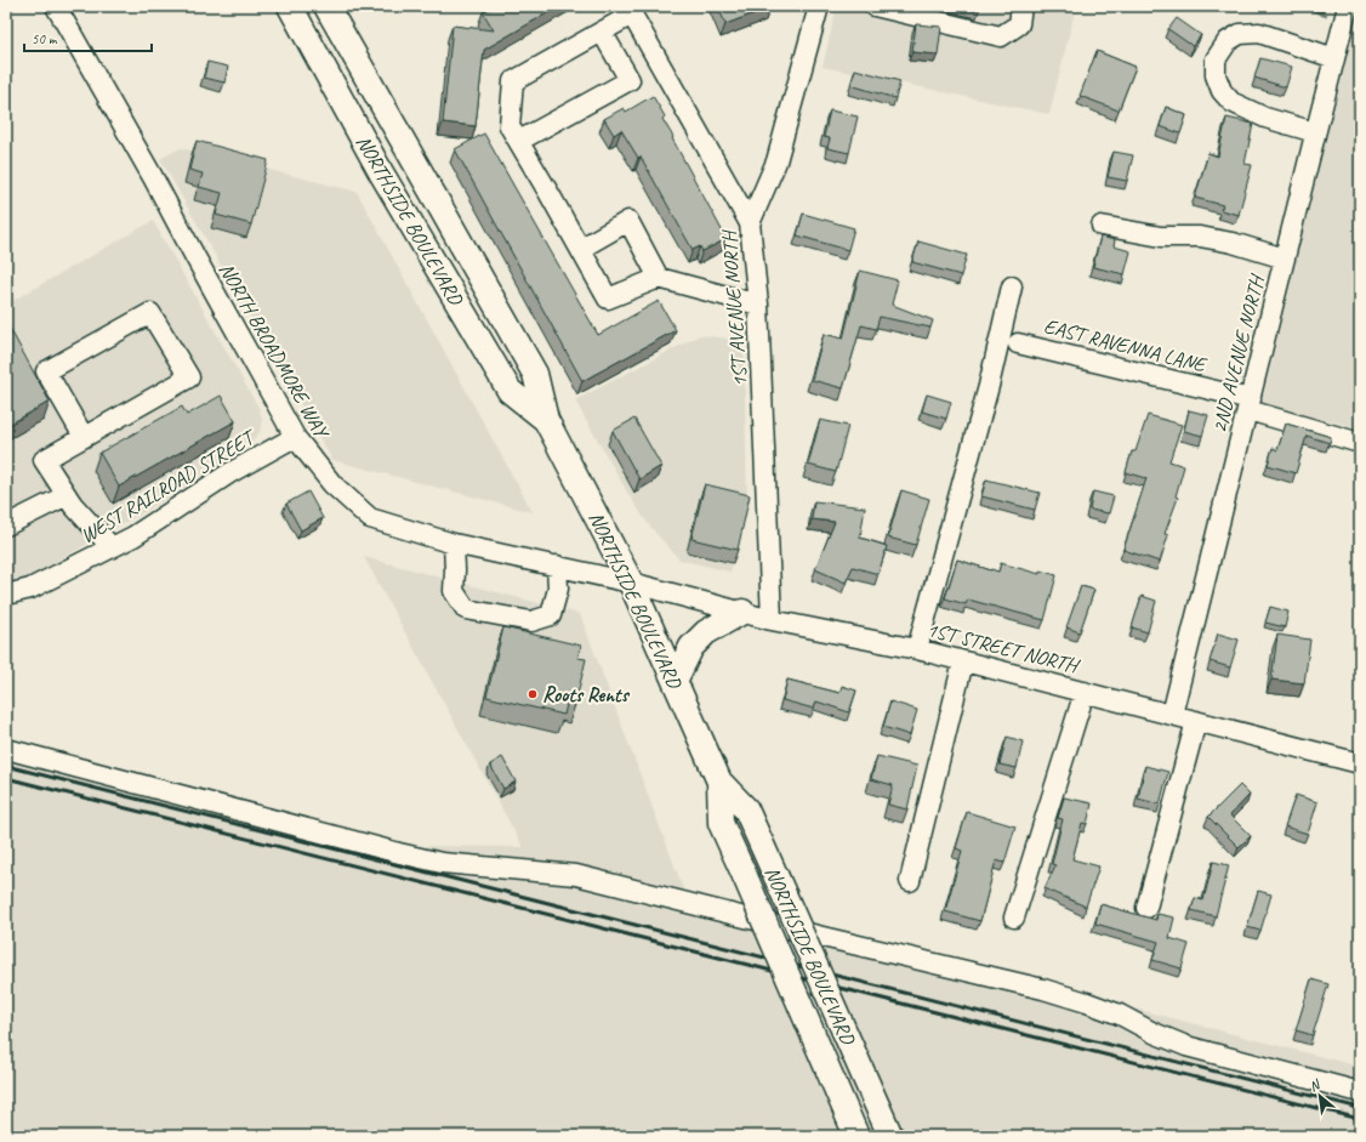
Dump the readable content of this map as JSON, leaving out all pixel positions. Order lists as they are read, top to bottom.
{
  "streets": {
    "main road": ["NORTHSIDE BOULEVARD"],
    "street": [
      "1ST AVENUE NORTH",
      "EAST RAVENNA LANE",
      "NORTH BROADMORE WAY",
      "2ND AVENUE NORTH",
      "WEST RAILROAD STREET",
      "1ST STREET NORTH"
    ]
  },
  "crossings": [
    ["NORTHSIDE BOULEVARD", "NORTH BROADMORE WAY"],
    ["NORTHSIDE BOULEVARD", "1ST STREET NORTH"],
    ["1ST AVENUE NORTH", "1ST STREET NORTH"],
    ["EAST RAVENNA LANE", "2ND AVENUE NORTH"],
    ["NORTH BROADMORE WAY", "WEST RAILROAD STREET"],
    ["NORTH BROADMORE WAY", "1ST STREET NORTH"],
    ["2ND AVENUE NORTH", "1ST STREET NORTH"]
  ],
  "places": ["Roots Rents"],
  "scale_bar": "50 m",
  "north": "top left"
}
